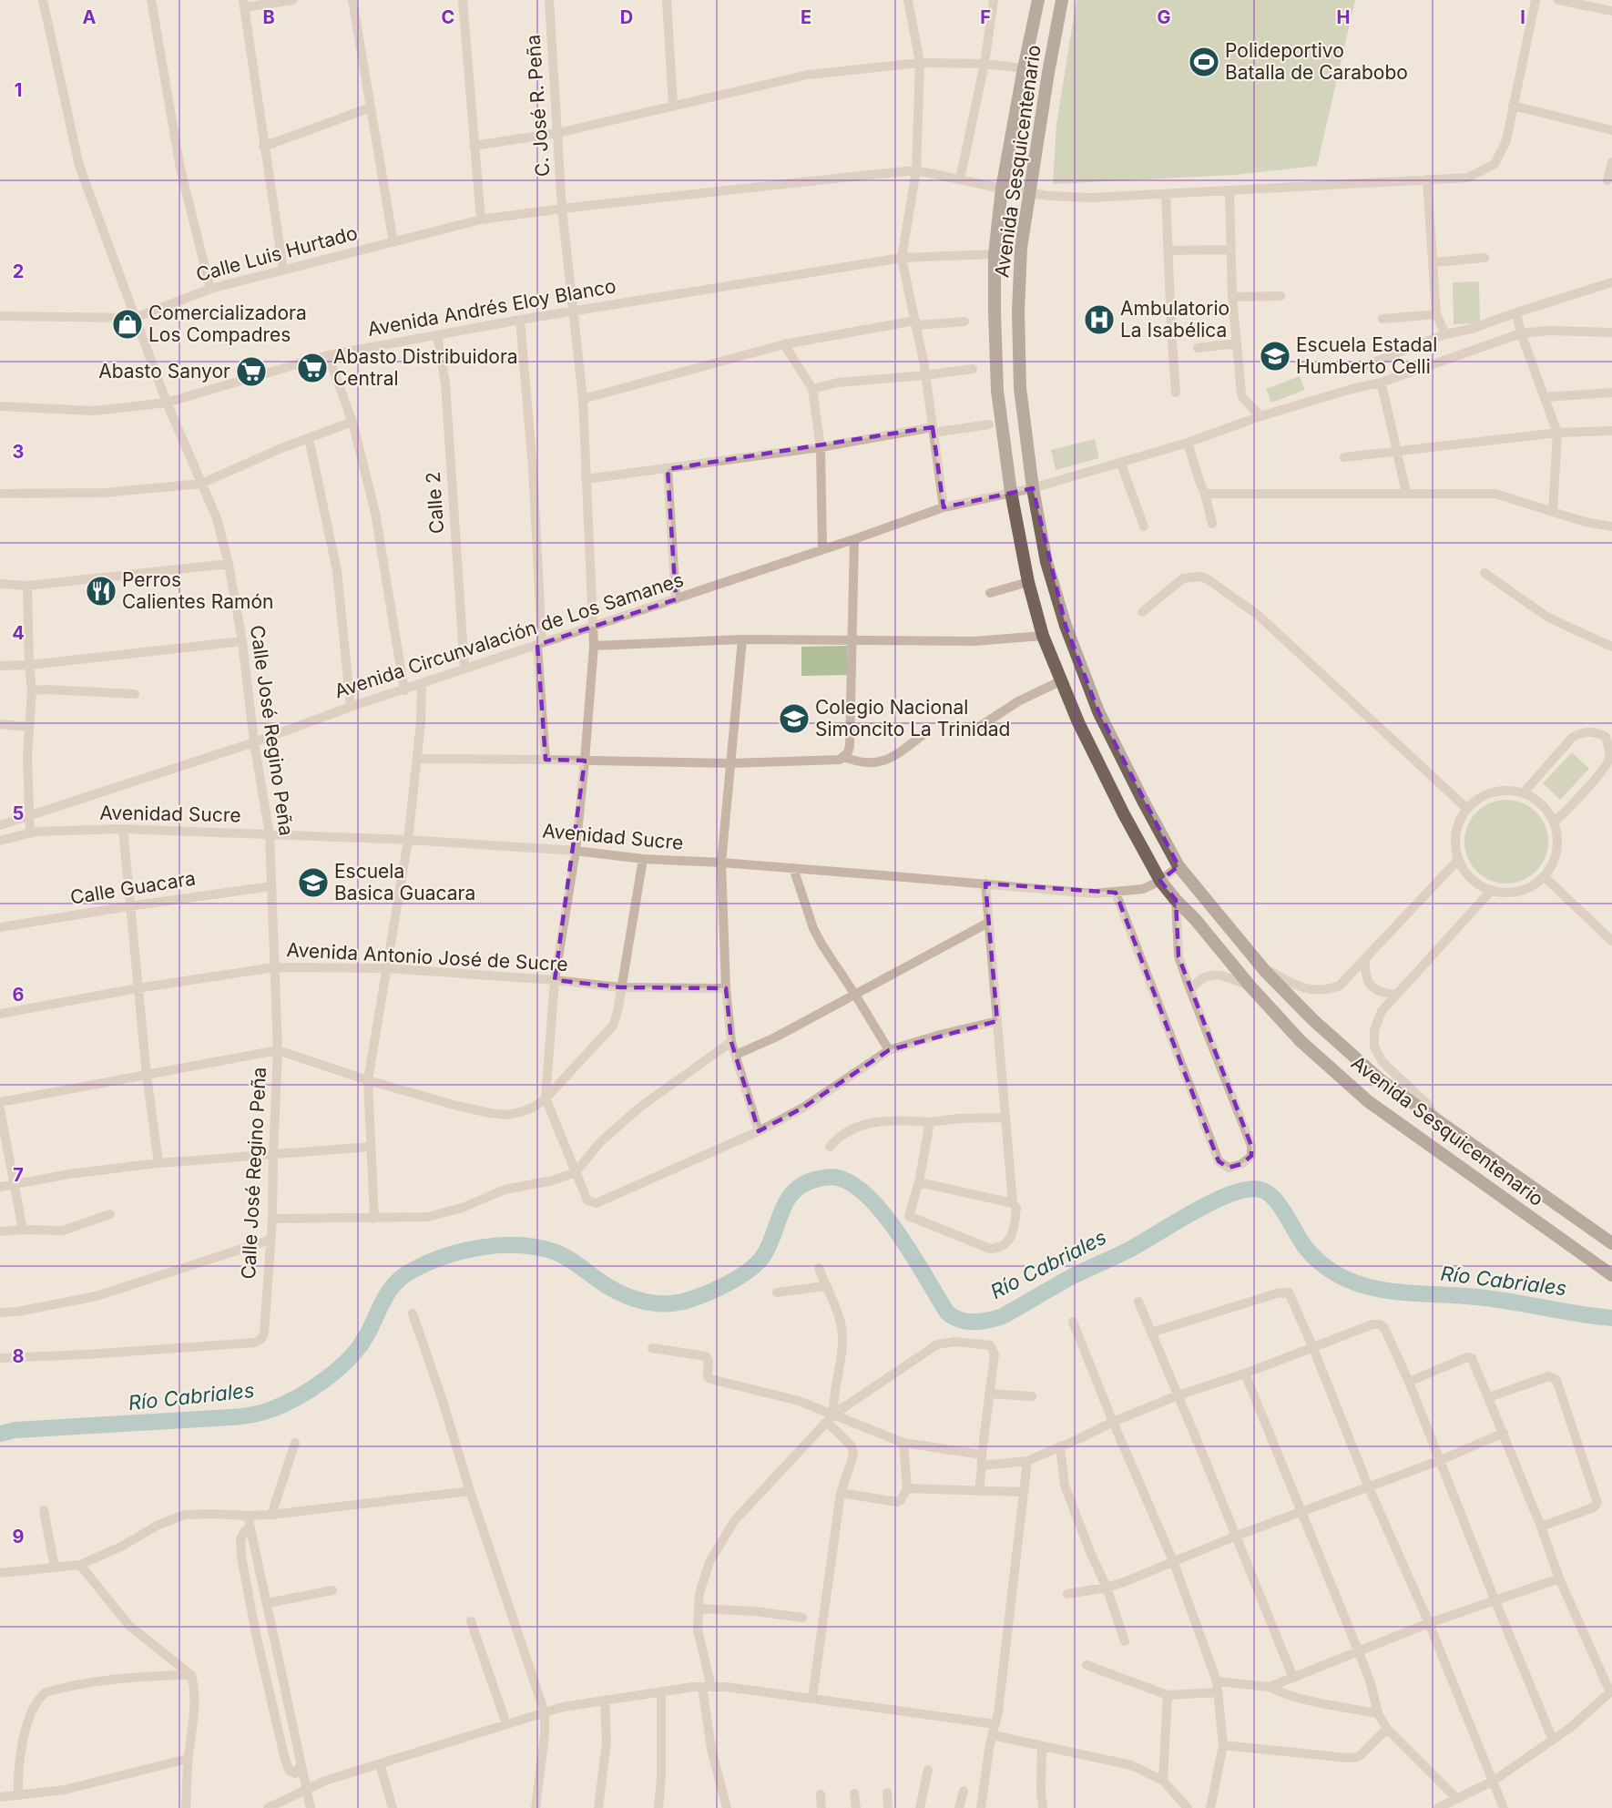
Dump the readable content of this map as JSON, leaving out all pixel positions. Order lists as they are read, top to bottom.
{
  "streets": {
    "main road": ["Avenida Sesquicentenario"],
    "street": [
      "C. José R. Peña",
      "Calle Luis Hurtado",
      "Avenida Andrés Eloy Blanco",
      "Calle 2",
      "Avenida Circunvalación de Los Samanes",
      "Calle José Regino Peña",
      "Avenidad Sucre",
      "Calle Guacara",
      "Avenida Antonio José de Sucre"
    ]
  },
  "crossings": [
    ["C. José R. Peña", "Calle Luis Hurtado"],
    ["C. José R. Peña", "Avenida Andrés Eloy Blanco"],
    ["C. José R. Peña", "Avenida Circunvalación de Los Samanes"],
    ["C. José R. Peña", "Avenidad Sucre"],
    ["C. José R. Peña", "Avenida Antonio José de Sucre"],
    ["Avenida Sesquicentenario", "Calle Luis Hurtado"],
    ["Avenida Sesquicentenario", "Avenida Andrés Eloy Blanco"],
    ["Avenida Sesquicentenario", "Avenida Circunvalación de Los Samanes"],
    ["Avenida Sesquicentenario", "Avenidad Sucre"],
    ["Calle Luis Hurtado", "Calle José Regino Peña"],
    ["Avenida Andrés Eloy Blanco", "Calle 2"],
    ["Avenida Andrés Eloy Blanco", "Calle José Regino Peña"],
    ["Calle 2", "Avenida Circunvalación de Los Samanes"],
    ["Avenida Circunvalación de Los Samanes", "Calle José Regino Peña"],
    ["Calle José Regino Peña", "Avenidad Sucre"],
    ["Calle José Regino Peña", "Calle Guacara"],
    ["Calle José Regino Peña", "Avenida Antonio José de Sucre"]
  ],
  "water": ["Río Cabriales"],
  "places": {
    "sports": ["Polideportivo Batalla de Carabobo"],
    "hospital": ["Ambulatorio La Isabélica"],
    "shop": ["Comercializadora Los Compadres"],
    "school or university": ["Escuela Estadal Humberto Celli", "Colegio Nacional Simoncito La Trinidad", "Escuela Basica Guacara"],
    "supermarket": ["Abasto Distribuidora Central", "Abasto Sanyor"],
    "restaurant": ["Perros Calientes Ramón"]
  },
  "grid": {
    "columns": [
      "A",
      "B",
      "C",
      "D",
      "E",
      "F",
      "G",
      "H",
      "I"
    ],
    "rows": [
      "1",
      "2",
      "3",
      "4",
      "5",
      "6",
      "7",
      "8",
      "9"
    ]
  }
}
